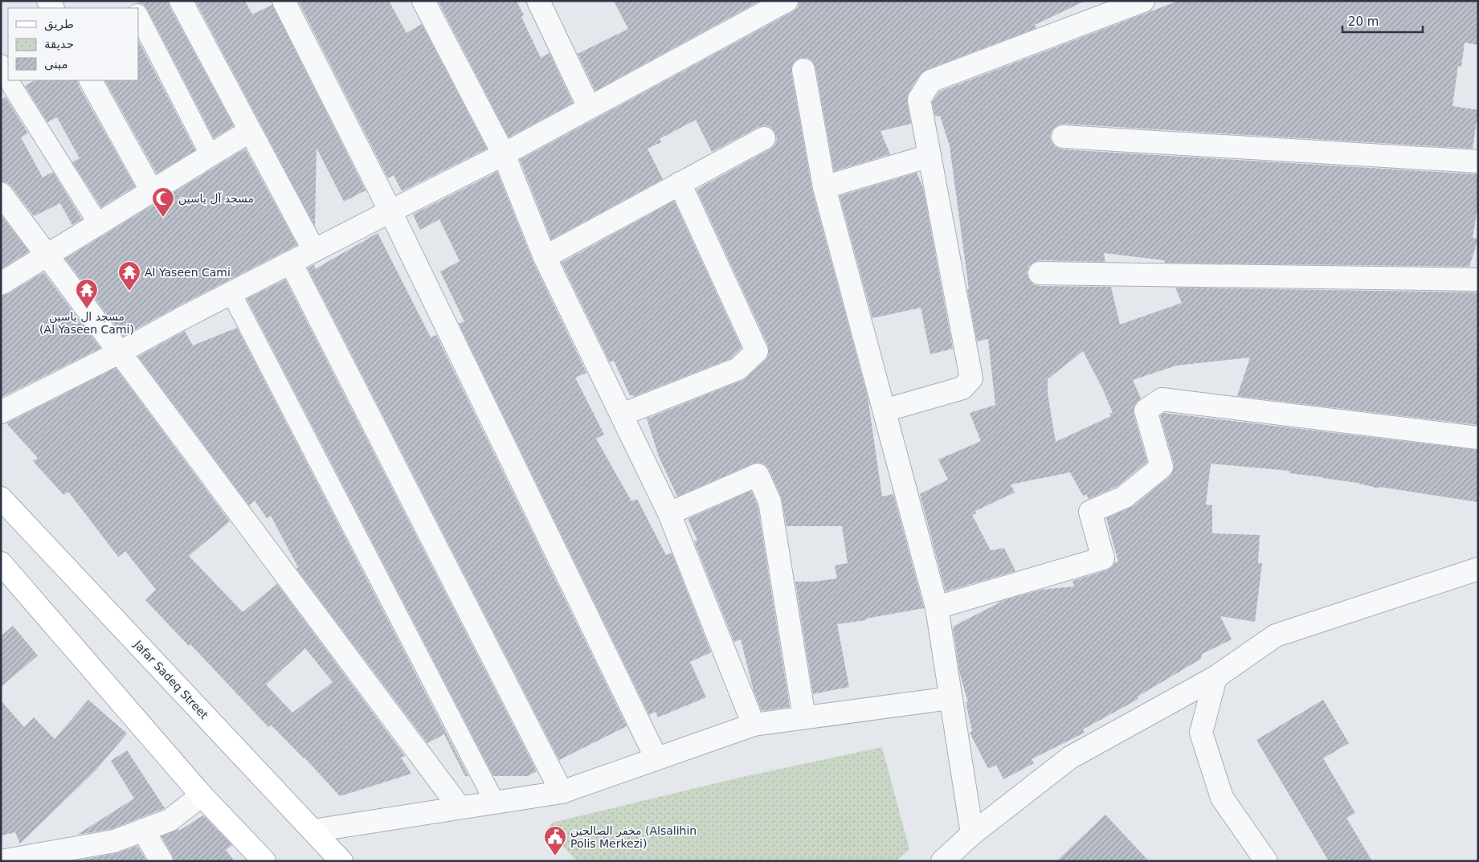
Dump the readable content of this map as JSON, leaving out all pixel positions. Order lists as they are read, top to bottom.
{
  "streets": {
    "main road": ["Jafar Sadeq Street"]
  },
  "places": {
    "mosque": ["مسجد آل ياسين"],
    "temple": ["Al Yaseen Cami", "مسجد ال ياسين (Al Yaseen Cami)"],
    "public building": ["مخفر الصالحين (Alsalihin Polis Merkezi)"]
  },
  "legend": ["طريق", "حديقة", "مبنى"],
  "scale_bar": "20 m"
}
